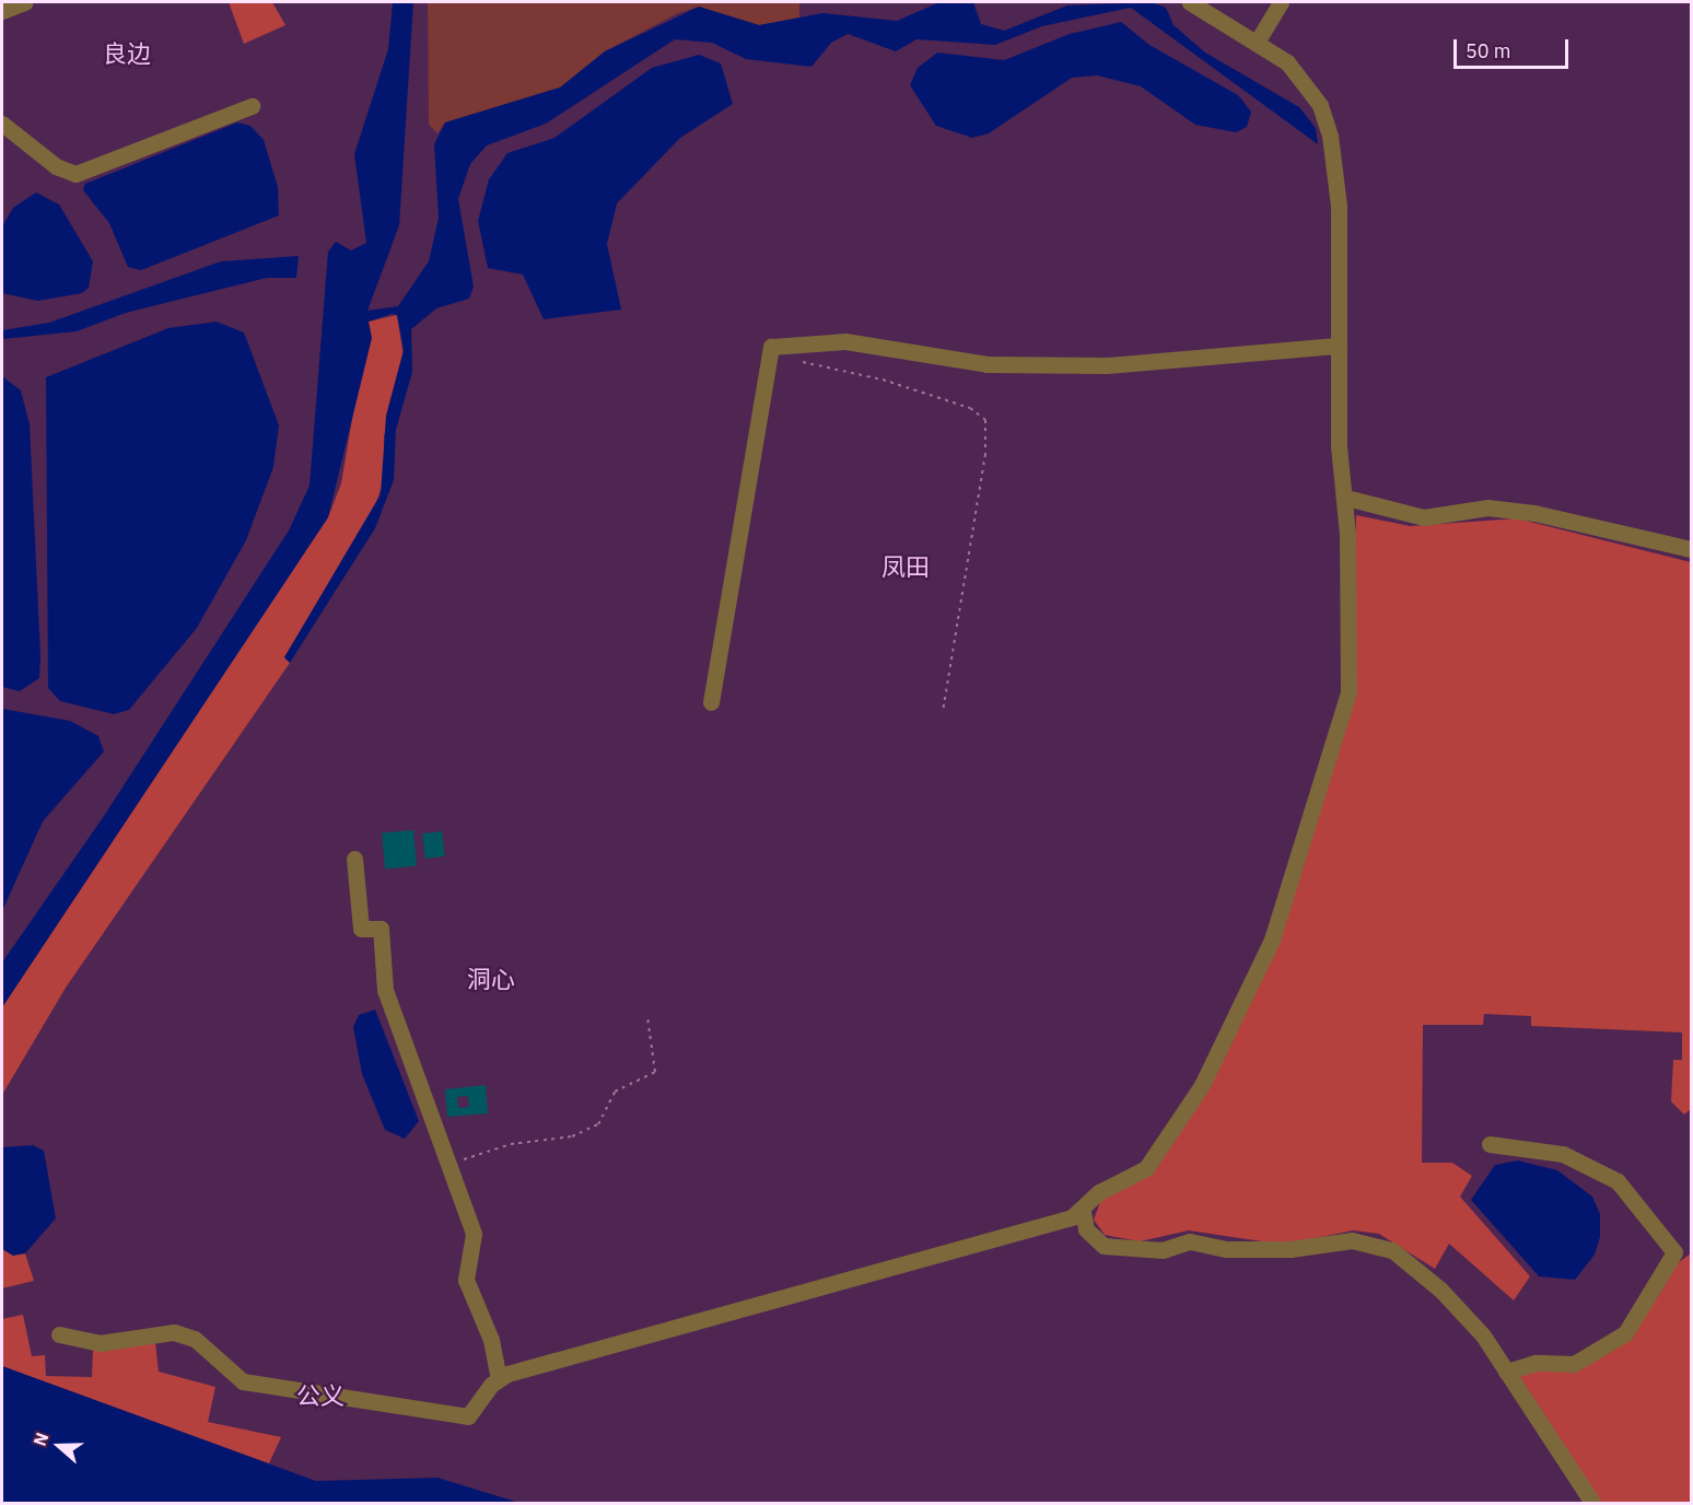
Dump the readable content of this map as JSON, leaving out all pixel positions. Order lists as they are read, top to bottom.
{
  "districts": [
    "良边",
    "凤田",
    "洞心",
    "公义"
  ],
  "scale_bar": "50 m",
  "north": "left"
}
